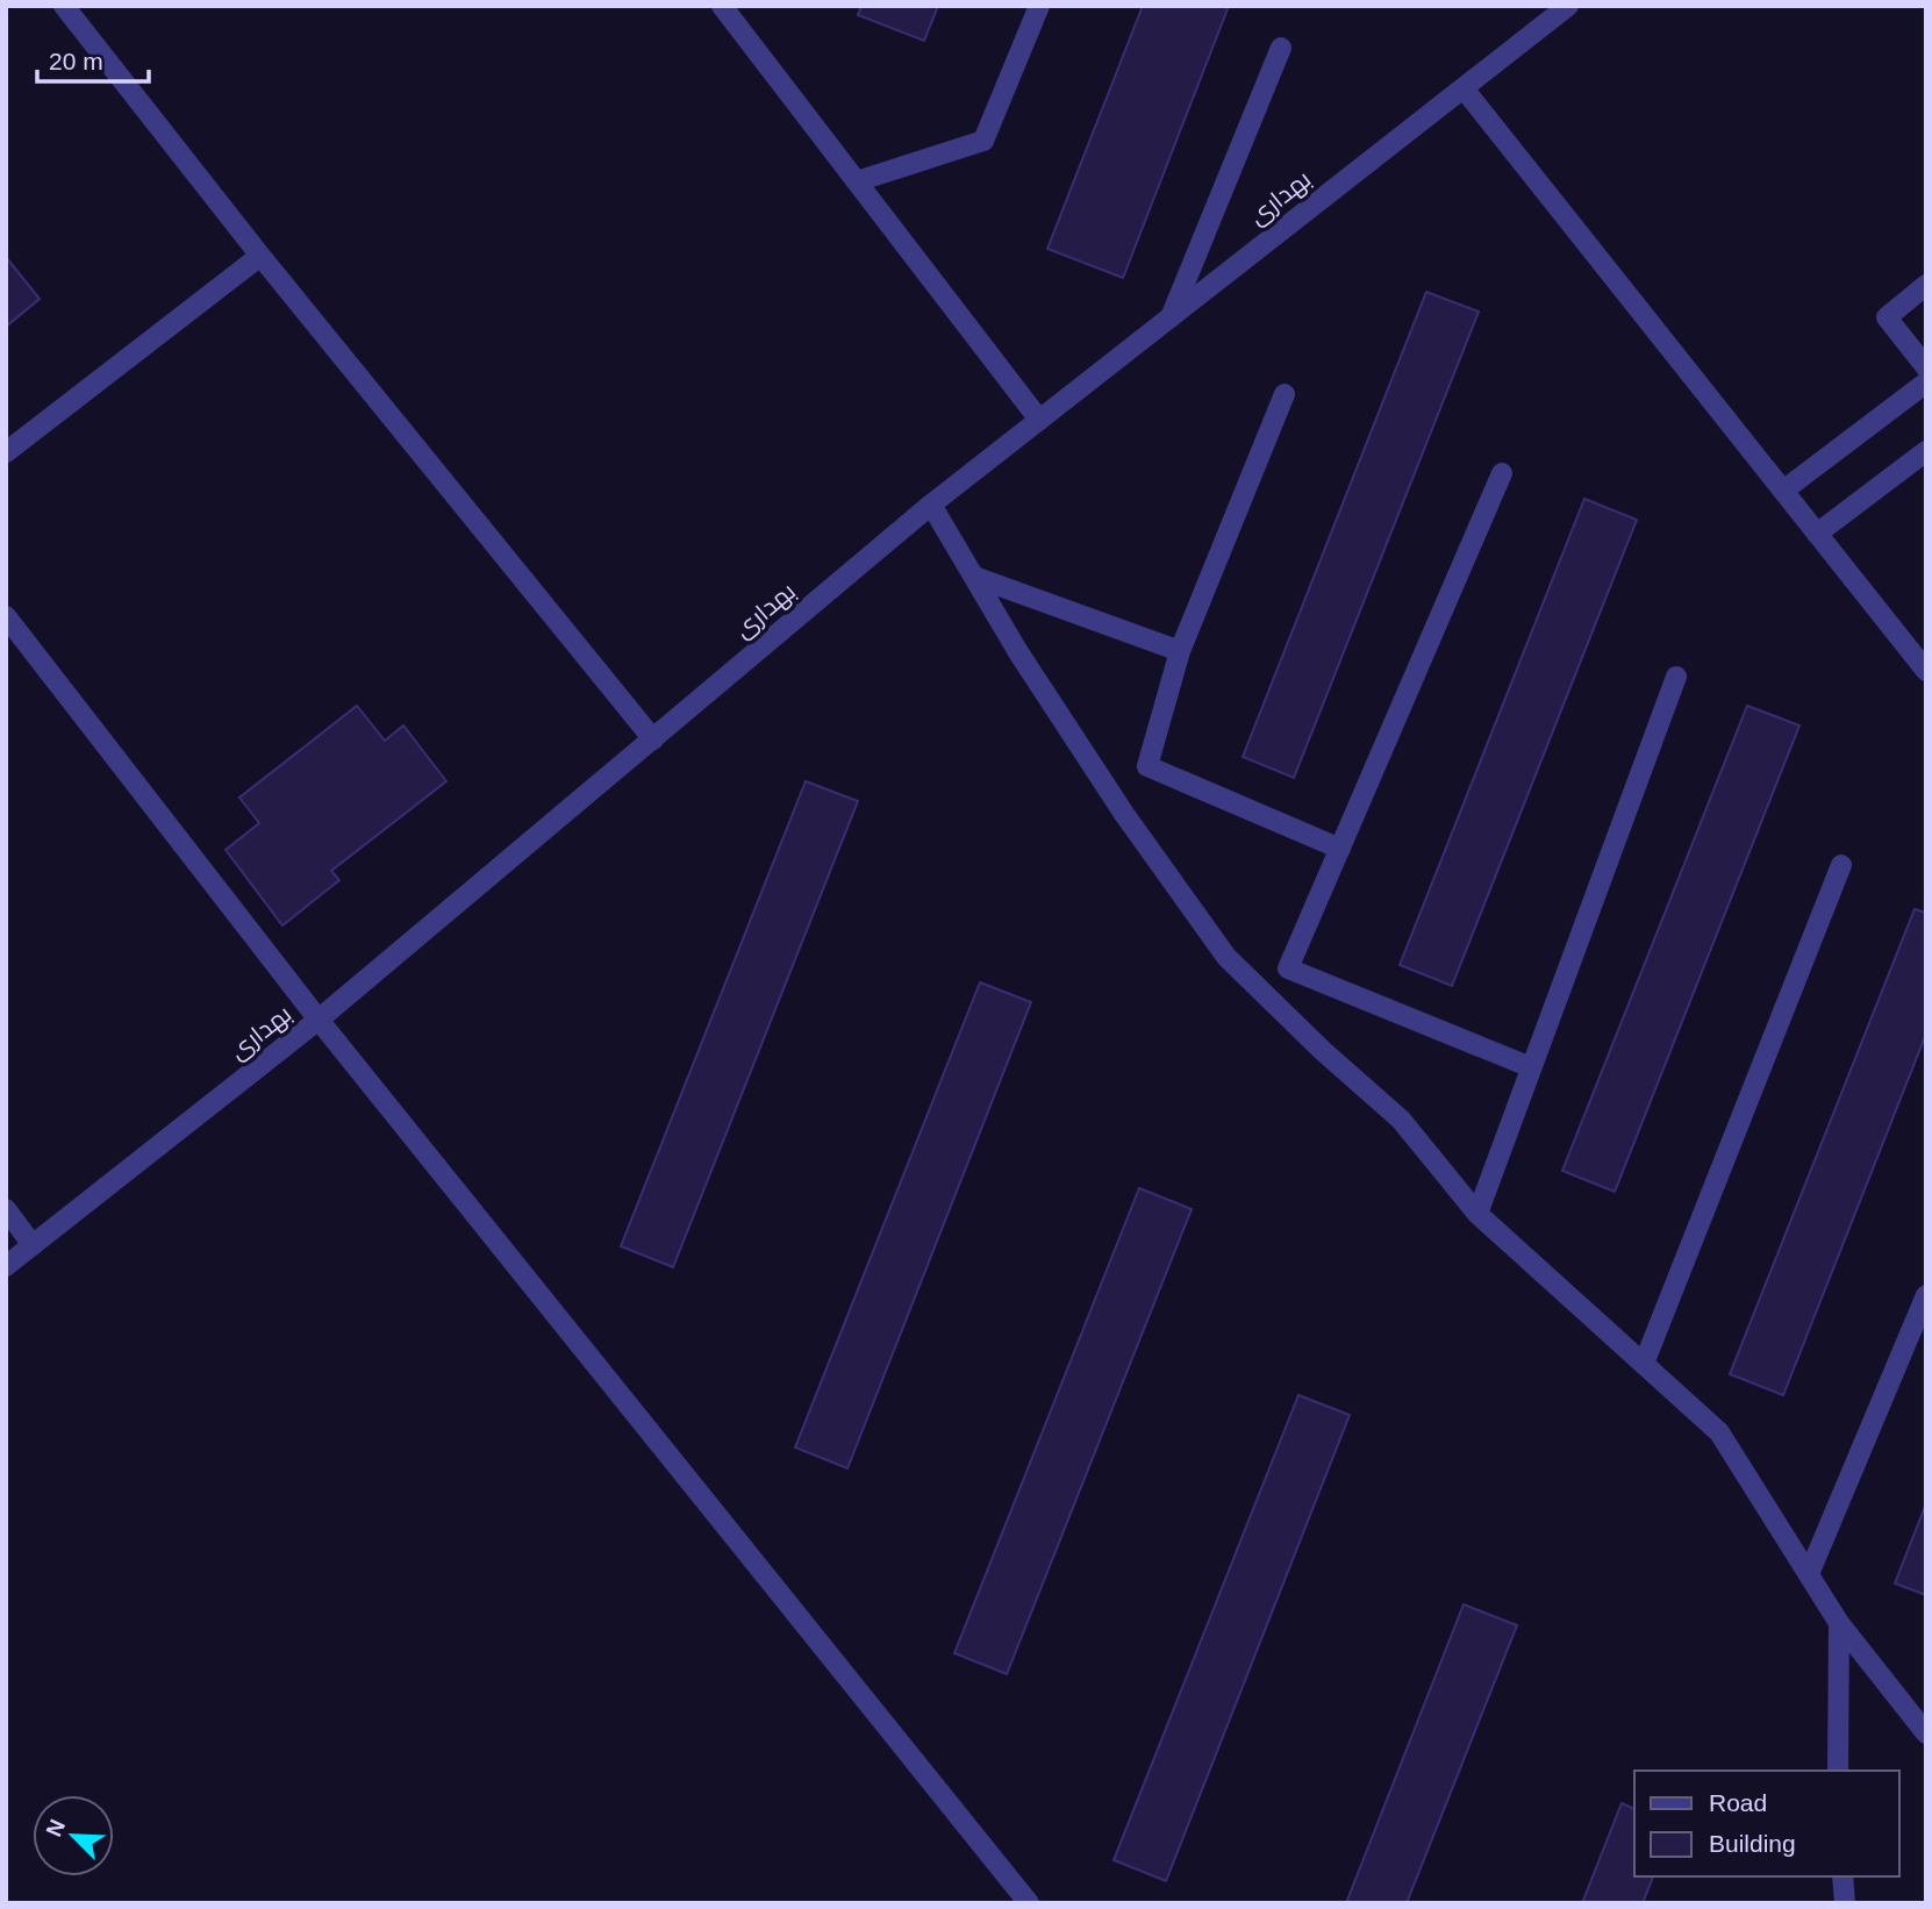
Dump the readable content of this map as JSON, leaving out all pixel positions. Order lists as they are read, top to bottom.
{
  "streets": {
    "street": ["بهداری"]
  },
  "legend": ["Road", "Building"],
  "scale_bar": "20 m",
  "north": "top left"
}
